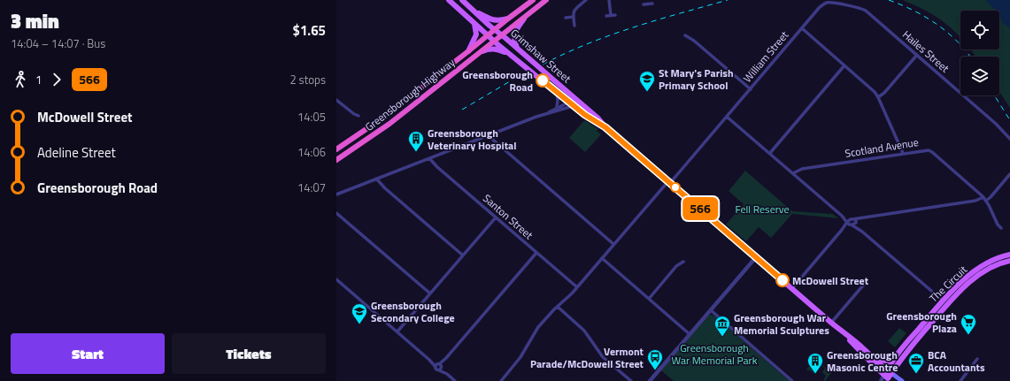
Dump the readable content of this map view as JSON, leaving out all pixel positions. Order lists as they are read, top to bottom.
{
  "streets": {
    "highway": ["Greensborough Highway"],
    "main road": ["Grimshaw Street", "The Circuit"],
    "street": [
      "Hailes Street",
      "William Street",
      "Scotland Avenue",
      "Santon Street"
    ]
  },
  "crossings": [
    ["Hailes Street", "William Street"],
    ["Grimshaw Street", "William Street"],
    ["Grimshaw Street", "Greensborough Highway"],
    ["Grimshaw Street", "The Circuit"],
    ["William Street", "Santon Street"]
  ],
  "parks": ["Fell Reserve", "Greensborough War Memorial Park"],
  "places": {
    "other": ["Greensborough Road", "McDowell Street"],
    "school or university": ["St Mary's Parish Primary School", "Greensborough Secondary College"],
    "building": ["Greensborough Veterinary Hospital", "Greensborough Masonic Centre"],
    "supermarket": ["Greensborough Plaza"],
    "museum": ["Greensborough War Memorial Sculptures"],
    "bus stop": ["Vermont Parade/McDowell Street"],
    "office": ["BCA Accountants"]
  },
  "lines": ["bus line 566"],
  "page": {
    "heading": ["3 min", "14:04 – 14:07 · Bus", "$1.65"],
    "on_map": "566",
    "legs": ["1", "566", "2 stops"],
    "list": [
      {
        "name": "McDowell Street",
        "value": "14:05"
      },
      {
        "name": "Adeline Street",
        "value": "14:06"
      },
      {
        "name": "Greensborough Road",
        "value": "14:07"
      }
    ],
    "buttons": ["Start", "Tickets"]
  }
}
